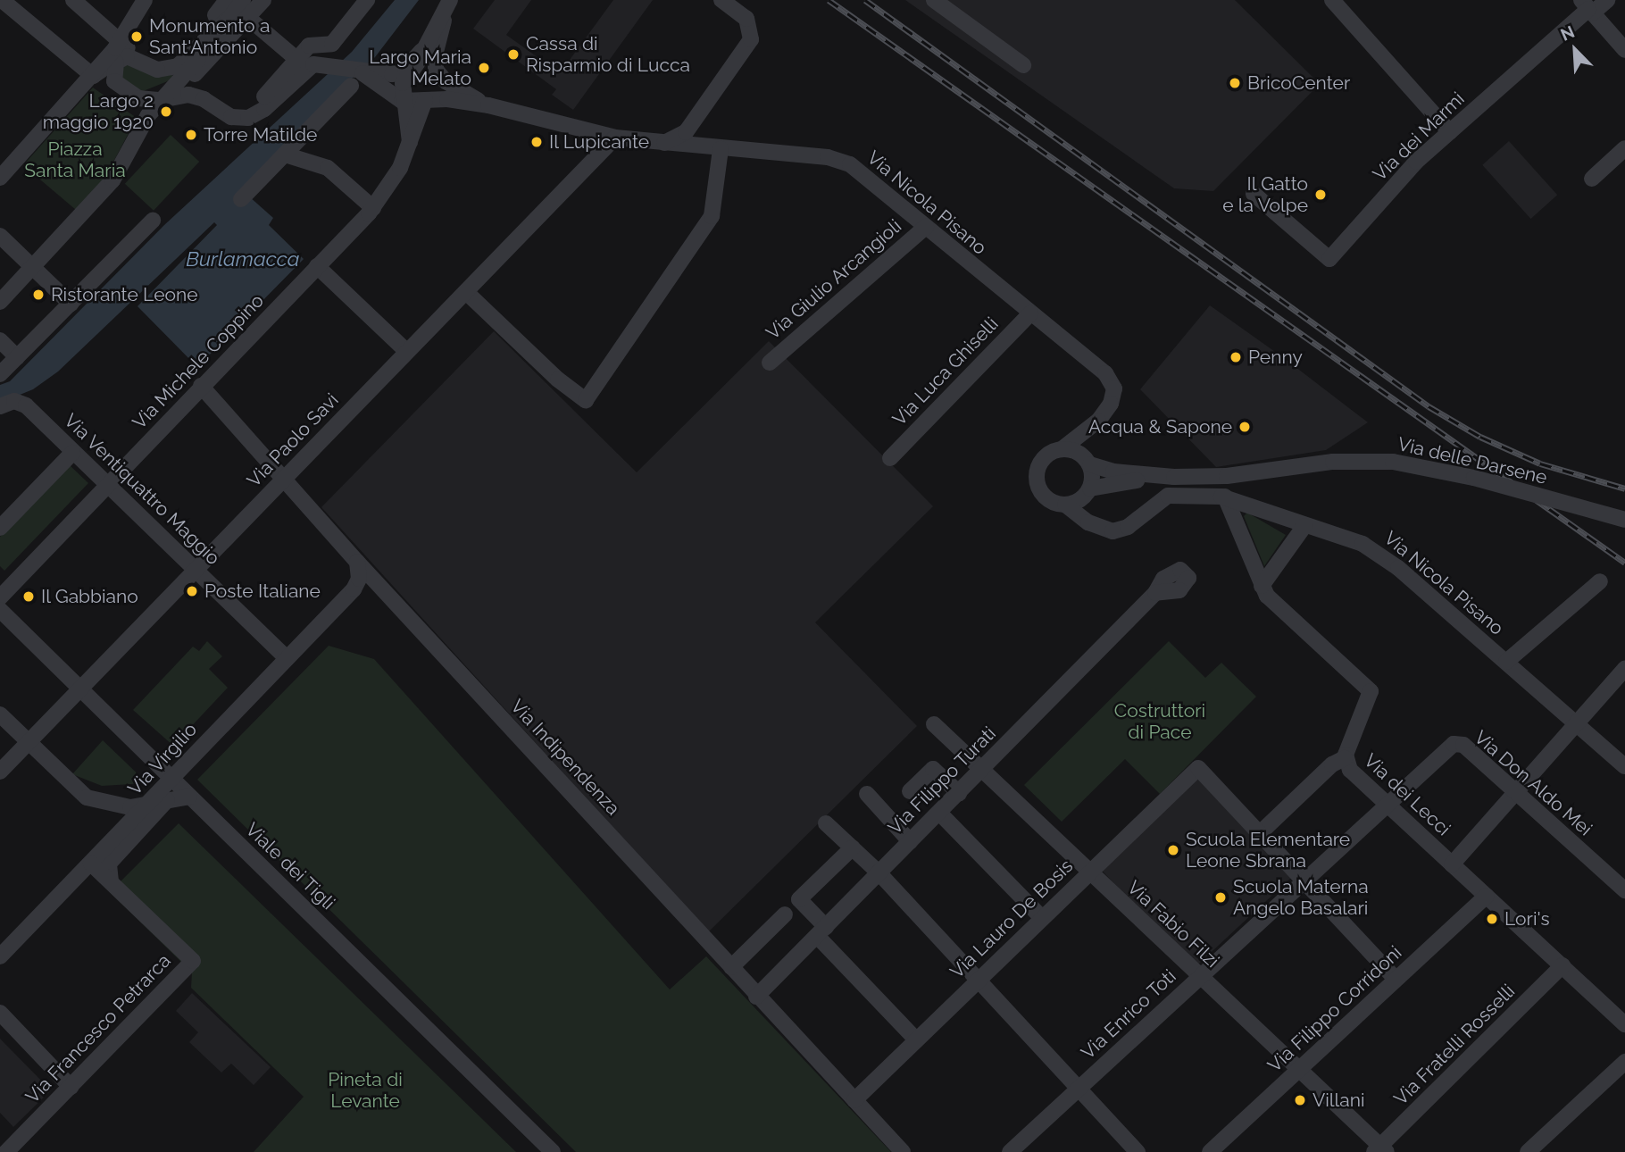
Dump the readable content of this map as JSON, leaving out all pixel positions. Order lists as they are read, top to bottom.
{
  "streets": {
    "street": [
      "Via dei Marmi",
      "Via Nicola Pisano",
      "Via Giulio Arcangioli",
      "Via Michele Coppino",
      "Via Luca Ghiselli",
      "Via Paolo Savi",
      "Via delle Darsene",
      "Via Ventiquattro Maggio",
      "Via Indipendenza",
      "Via Virgilio",
      "Via Filippo Turati",
      "Via Don Aldo Mei",
      "Via dei Lecci",
      "Viale dei Tigli",
      "Via Lauro De Bosis",
      "Via Fabio Filzi",
      "Via Filippo Corridoni",
      "Via Enrico Toti",
      "Via Francesco Petrarca",
      "Via Fratelli Rosselli"
    ]
  },
  "crossings": [
    ["Via Nicola Pisano", "Via Giulio Arcangioli"],
    ["Via Nicola Pisano", "Via Luca Ghiselli"],
    ["Via Nicola Pisano", "Via Paolo Savi"],
    ["Via Nicola Pisano", "Via delle Darsene"],
    ["Via Nicola Pisano", "Via dei Lecci"],
    ["Via Michele Coppino", "Via Ventiquattro Maggio"],
    ["Via Michele Coppino", "Via Indipendenza"],
    ["Via Paolo Savi", "Via Ventiquattro Maggio"],
    ["Via Paolo Savi", "Via Indipendenza"],
    ["Via Paolo Savi", "Viale dei Tigli"],
    ["Via Ventiquattro Maggio", "Via Virgilio"],
    ["Via Indipendenza", "Via Filippo Turati"],
    ["Via Indipendenza", "Via Lauro De Bosis"],
    ["Via Virgilio", "Viale dei Tigli"],
    ["Via Filippo Turati", "Via Fabio Filzi"],
    ["Via Don Aldo Mei", "Via dei Lecci"],
    ["Via Don Aldo Mei", "Via Enrico Toti"],
    ["Via dei Lecci", "Via Filippo Corridoni"],
    ["Via dei Lecci", "Via Enrico Toti"],
    ["Via dei Lecci", "Via Fratelli Rosselli"],
    ["Via Lauro De Bosis", "Via Fabio Filzi"],
    ["Via Fabio Filzi", "Via Filippo Corridoni"],
    ["Via Fabio Filzi", "Via Enrico Toti"],
    ["Via Fabio Filzi", "Via Fratelli Rosselli"]
  ],
  "water": ["Burlamacca"],
  "parks": ["Piazza Santa Maria", "Costruttori di Pace", "Pineta di Levante"],
  "places": [
    "Monumento a Sant'Antonio",
    "Cassa di Risparmio di Lucca",
    "Largo Maria Melato",
    "BricoCenter",
    "Largo 2 maggio 1920",
    "Torre Matilde",
    "Il Lupicante",
    "Il Gatto e la Volpe",
    "Ristorante Leone",
    "Penny",
    "Acqua & Sapone",
    "Poste Italiane",
    "Il Gabbiano",
    "Scuola Elementare Leone Sbrana",
    "Scuola Materna Angelo Basalari",
    "Lori's",
    "Villani"
  ],
  "north": "top left"
}
